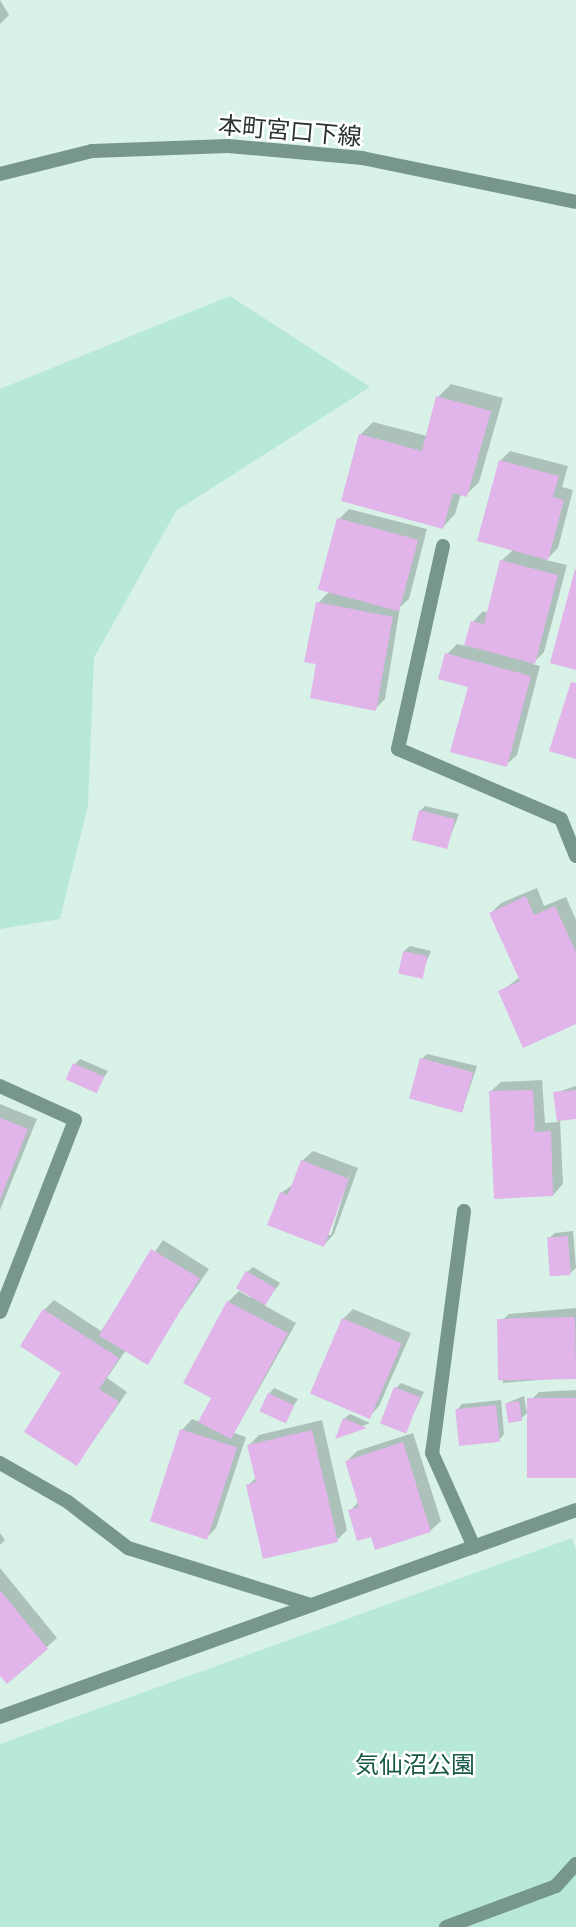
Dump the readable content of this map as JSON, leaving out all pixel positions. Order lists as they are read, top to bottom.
{
  "streets": {
    "street": ["本町宮口下線"]
  },
  "parks": ["気仙沼公園"]
}
